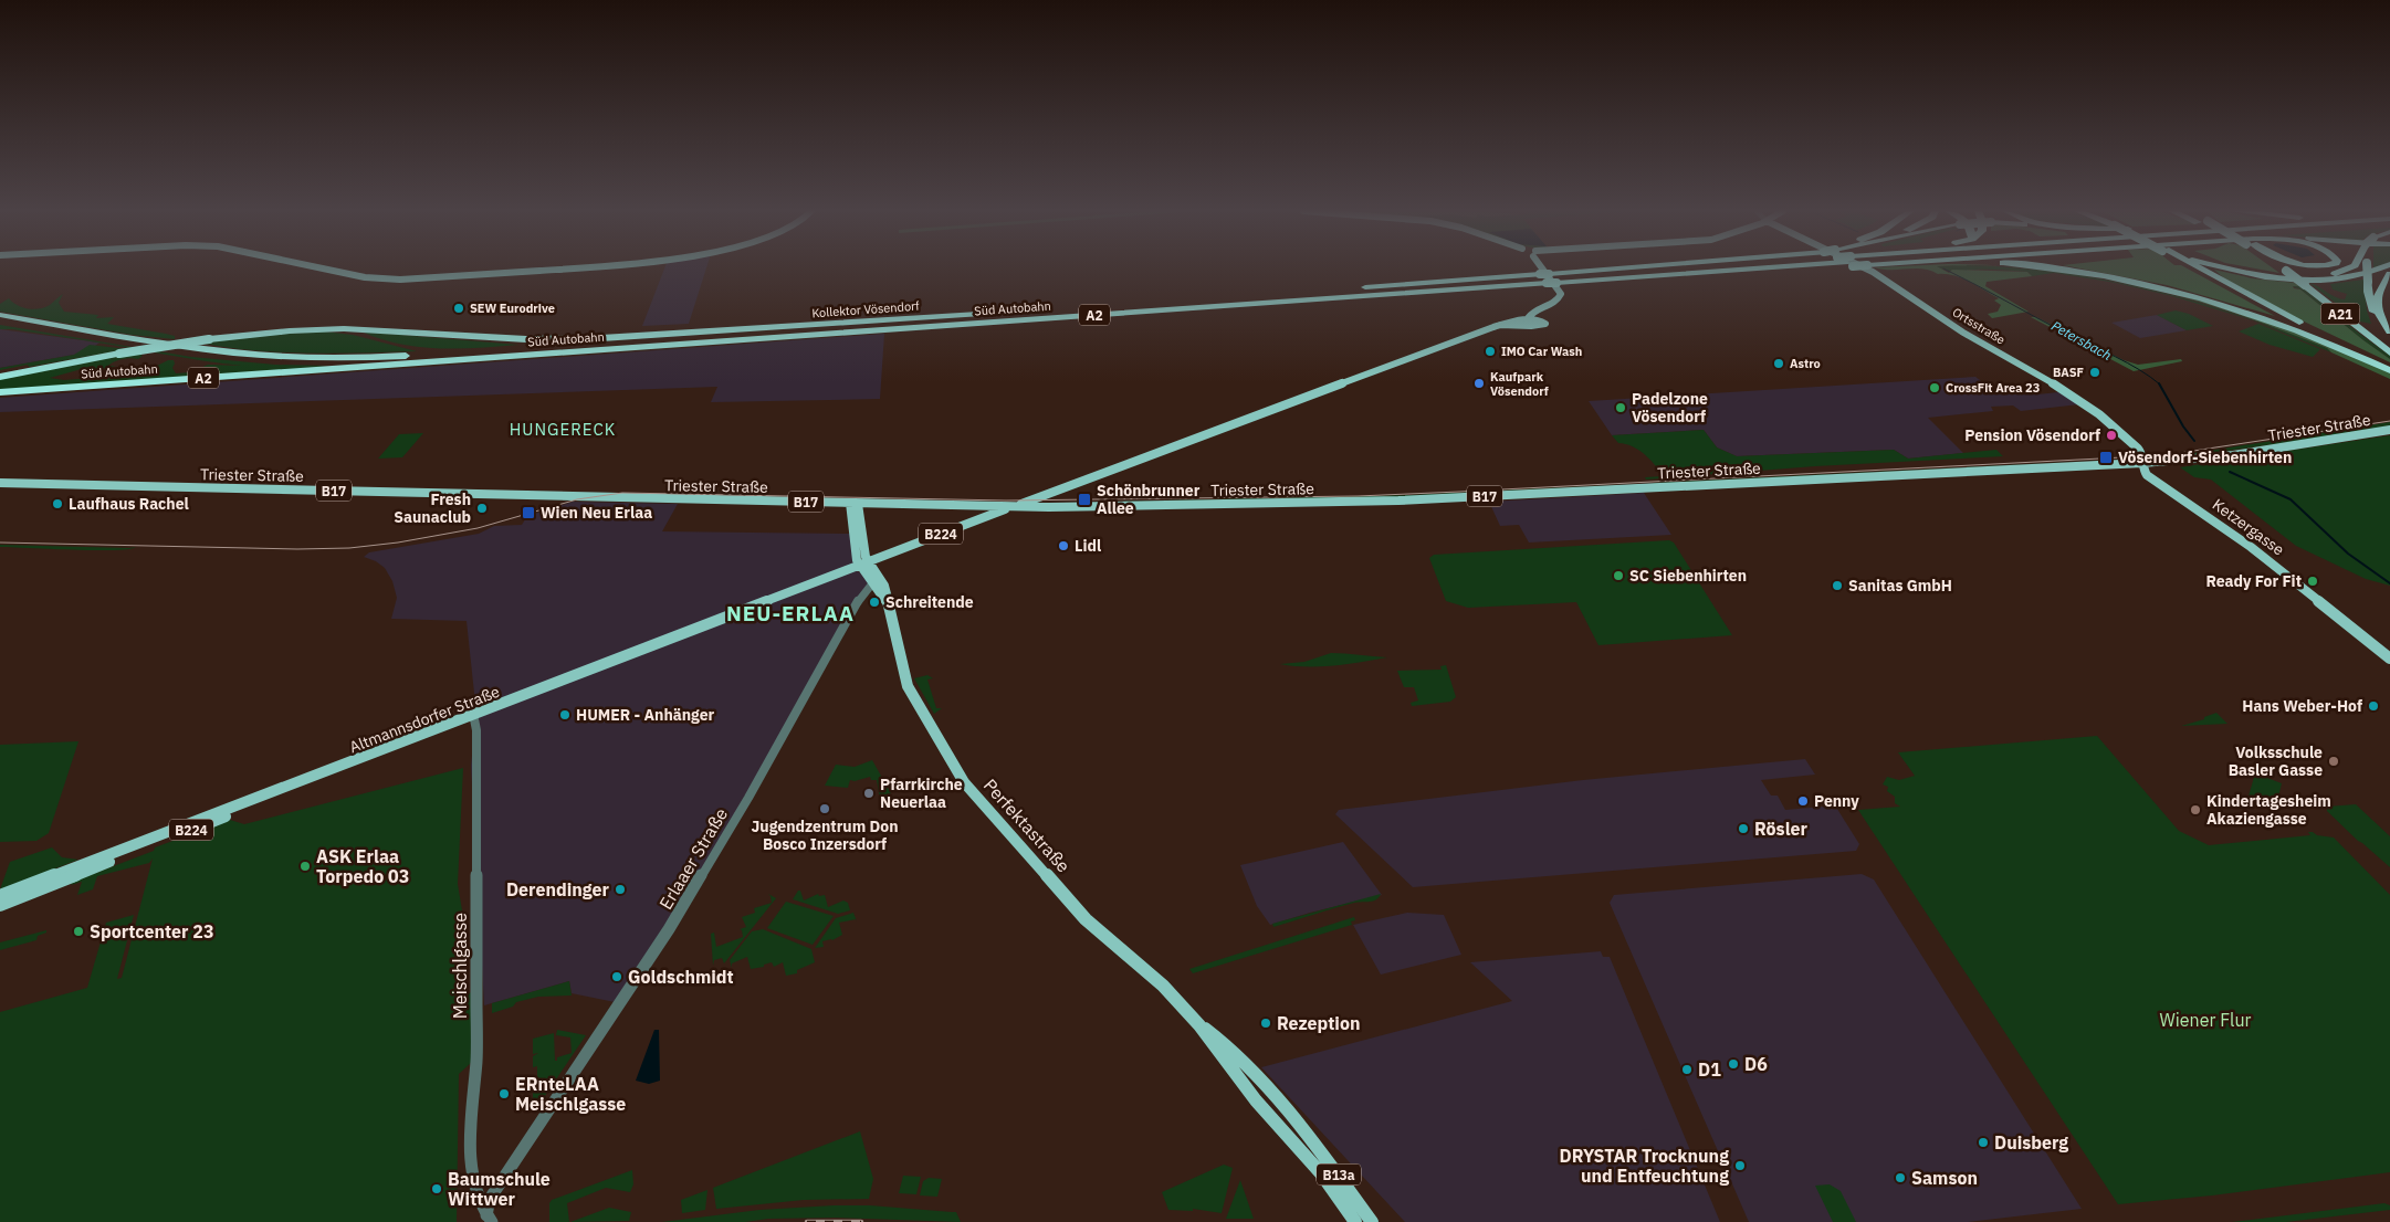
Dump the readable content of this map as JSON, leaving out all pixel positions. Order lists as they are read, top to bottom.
{
  "streets": {
    "highway": [
      "Süd Autobahn",
      "Kollektor Vösendorf",
      "A21",
      "A2"
    ],
    "main road": [
      "Ortsstraße",
      "Triester Straße",
      "B17",
      "Ketzergasse",
      "B224",
      "Altmannsdorfer Straße",
      "Perfektastraße",
      "B13a"
    ],
    "street": ["Erlaaer Straße", "Meischlgasse"]
  },
  "crossings": [
    ["Süd Autobahn", "Kollektor Vösendorf"],
    ["Süd Autobahn", "A2"],
    ["Kollektor Vösendorf", "A2"],
    ["Ortsstraße", "Triester Straße"],
    ["Ortsstraße", "Ketzergasse"],
    ["Triester Straße", "Ketzergasse"],
    ["Triester Straße", "Altmannsdorfer Straße"],
    ["Triester Straße", "B13a"],
    ["Altmannsdorfer Straße", "Meischlgasse"],
    ["Altmannsdorfer Straße", "B13a"],
    ["Perfektastraße", "Erlaaer Straße"],
    ["Perfektastraße", "B13a"],
    ["Erlaaer Straße", "Meischlgasse"],
    ["Erlaaer Straße", "B13a"]
  ],
  "districts": ["HUNGERECK", "NEU-ERLAA"],
  "water": ["Petersbach"],
  "parks": ["Wiener Flur"],
  "places": {
    "other": [
      "SEW Eurodrive",
      "IMO Car Wash",
      "Astro",
      "BASF",
      "Kaufpark Vösendorf",
      "CrossFit Area 23",
      "Padelzone Vösendorf",
      "Pension Vösendorf",
      "Laufhaus Rachel",
      "Fresh Saunaclub",
      "Lidl",
      "SC Siebenhirten",
      "Ready For Fit",
      "Sanitas GmbH",
      "Schreitende",
      "Hans Weber-Hof",
      "HUMER - Anhänger",
      "Volksschule Basler Gasse",
      "Pfarrkirche Neuerlaa",
      "Penny",
      "Jugendzentrum Don Bosco Inzersdorf",
      "Kindertagesheim Akaziengasse",
      "Rösler",
      "ASK Erlaa Torpedo 03",
      "Derendinger",
      "Sportcenter 23",
      "Goldschmidt",
      "Rezeption",
      "D6",
      "D1",
      "ERnteLAA Meischlgasse",
      "Duisberg",
      "DRYSTAR Trocknung und Entfeuchtung",
      "Samson",
      "Baumschule Wittwer"
    ],
    "transit": ["Vösendorf-Siebenhirten", "Schönbrunner Allee", "Wien Neu Erlaa"]
  }
}
